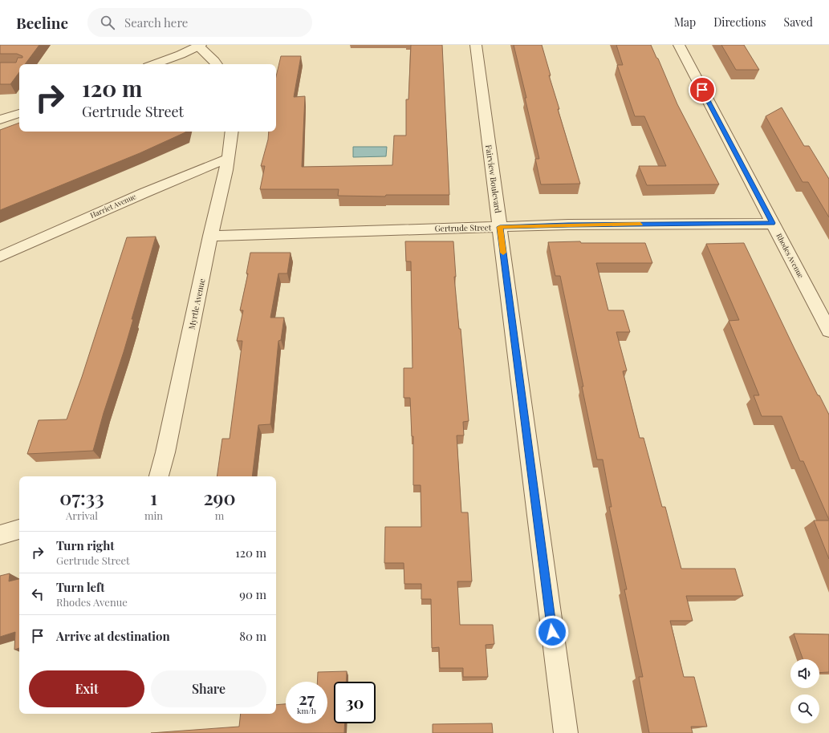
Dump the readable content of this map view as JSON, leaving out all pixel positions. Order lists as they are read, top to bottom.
{
  "streets": {
    "street": [
      "Fairview Boulevard",
      "Harriet Avenue",
      "Gertrude Street",
      "Rhodes Avenue",
      "Myrtle Avenue"
    ]
  },
  "crossings": [
    ["Fairview Boulevard", "Gertrude Street"],
    ["Harriet Avenue", "Myrtle Avenue"],
    ["Gertrude Street", "Rhodes Avenue"],
    ["Gertrude Street", "Myrtle Avenue"]
  ],
  "page": {
    "header": "Beeline",
    "search": "Search here",
    "nav": ["Map", "Directions", "Saved"],
    "turn": ["120 m", "Gertrude Street"],
    "eta": [
      "07:33",
      "Arrival",
      "1",
      "min",
      "290",
      "m"
    ],
    "list": [
      {
        "name": "Turn right",
        "note": "Gertrude Street",
        "value": "120 m"
      },
      {
        "name": "Turn left",
        "note": "Rhodes Avenue",
        "value": "90 m"
      },
      {
        "name": "Arrive at destination",
        "value": "80 m"
      }
    ],
    "buttons": ["Exit", "Share"],
    "speed": "27 km/h",
    "limit": "30"
  }
}
